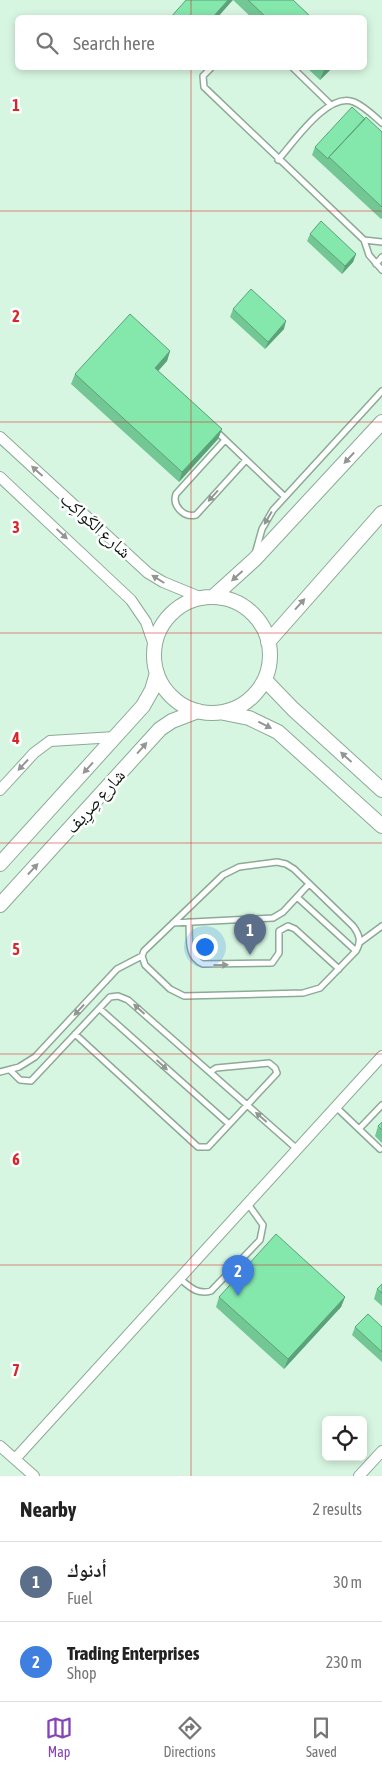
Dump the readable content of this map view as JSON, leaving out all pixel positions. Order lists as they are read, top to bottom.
{
  "streets": {
    "main road": ["شارع صِرِيف"],
    "street": ["شارع الكَواكِب"]
  },
  "crossings": [
    ["شارع الكَواكِب", "شارع صِرِيف"]
  ],
  "page": {
    "search": "Search here",
    "pins": ["1", "2"],
    "heading": ["Nearby", "2 results"],
    "list": [
      {
        "mark": "1",
        "name": "أدنوك",
        "note": "Fuel",
        "value": "30 m"
      },
      {
        "mark": "2",
        "name": "Trading Enterprises",
        "note": "Shop",
        "value": "230 m"
      }
    ],
    "nav": ["Map", "Directions", "Saved"]
  },
  "grid": {
    "rows": [
      "1",
      "2",
      "3",
      "4",
      "5",
      "6",
      "7"
    ]
  }
}
